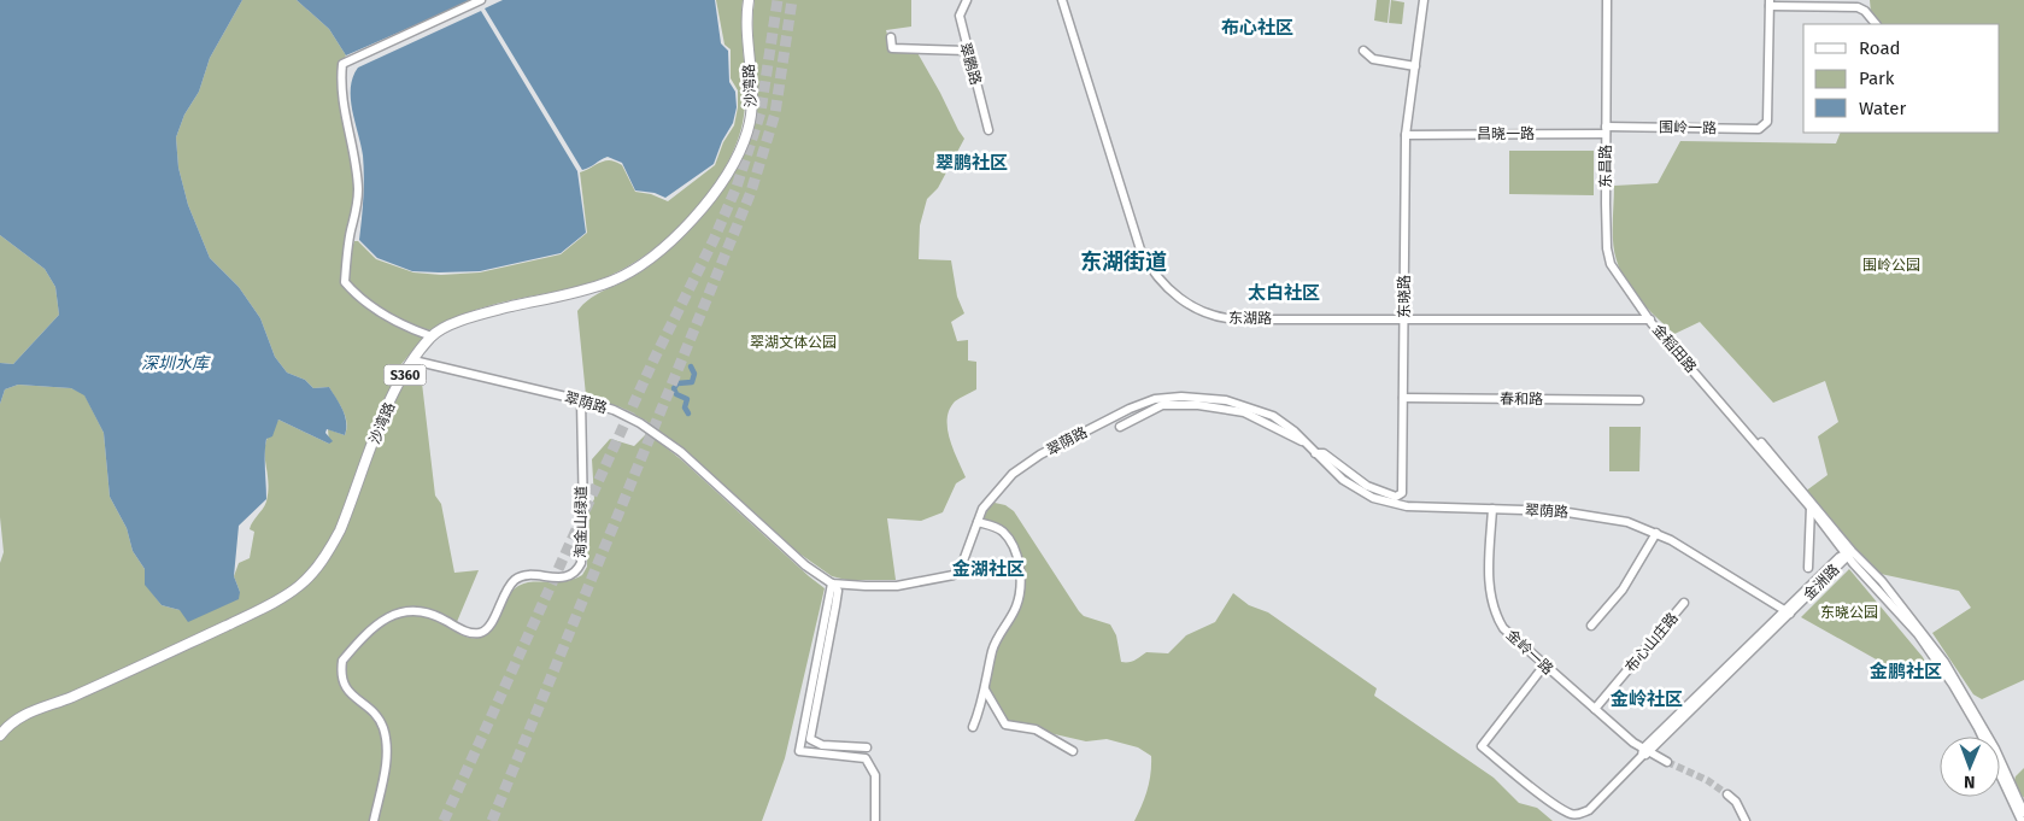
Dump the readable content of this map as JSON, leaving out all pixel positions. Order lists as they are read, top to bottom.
{
  "streets": {
    "main road": ["沙湾路", "S360"],
    "street": [
      "翠鹏路",
      "围岭一路",
      "昌晓一路",
      "东昌路",
      "东晓路",
      "东湖路",
      "金稻田路",
      "春和路",
      "翠荫路",
      "淘金山绿道",
      "金洲路",
      "布心山庄路",
      "金岭一路"
    ]
  },
  "crossings": [
    ["沙湾路", "翠荫路"],
    ["围岭一路", "昌晓一路"],
    ["围岭一路", "东昌路"],
    ["昌晓一路", "东昌路"],
    ["昌晓一路", "东晓路"],
    ["东昌路", "东湖路"],
    ["东昌路", "金稻田路"],
    ["东晓路", "东湖路"],
    ["东晓路", "春和路"],
    ["东晓路", "翠荫路"],
    ["东湖路", "金稻田路"],
    ["金稻田路", "金洲路"],
    ["翠荫路", "淘金山绿道"],
    ["翠荫路", "金洲路"],
    ["翠荫路", "金岭一路"],
    ["金洲路", "金岭一路"],
    ["布心山庄路", "金岭一路"]
  ],
  "districts": [
    "布心社区",
    "翠鹏社区",
    "东湖街道",
    "太白社区",
    "金湖社区",
    "金鹏社区",
    "金岭社区"
  ],
  "water": ["深圳水库"],
  "parks": ["围岭公园", "翠湖文体公园", "东晓公园"],
  "legend": ["Road", "Park", "Water"],
  "north": "bottom"
}
